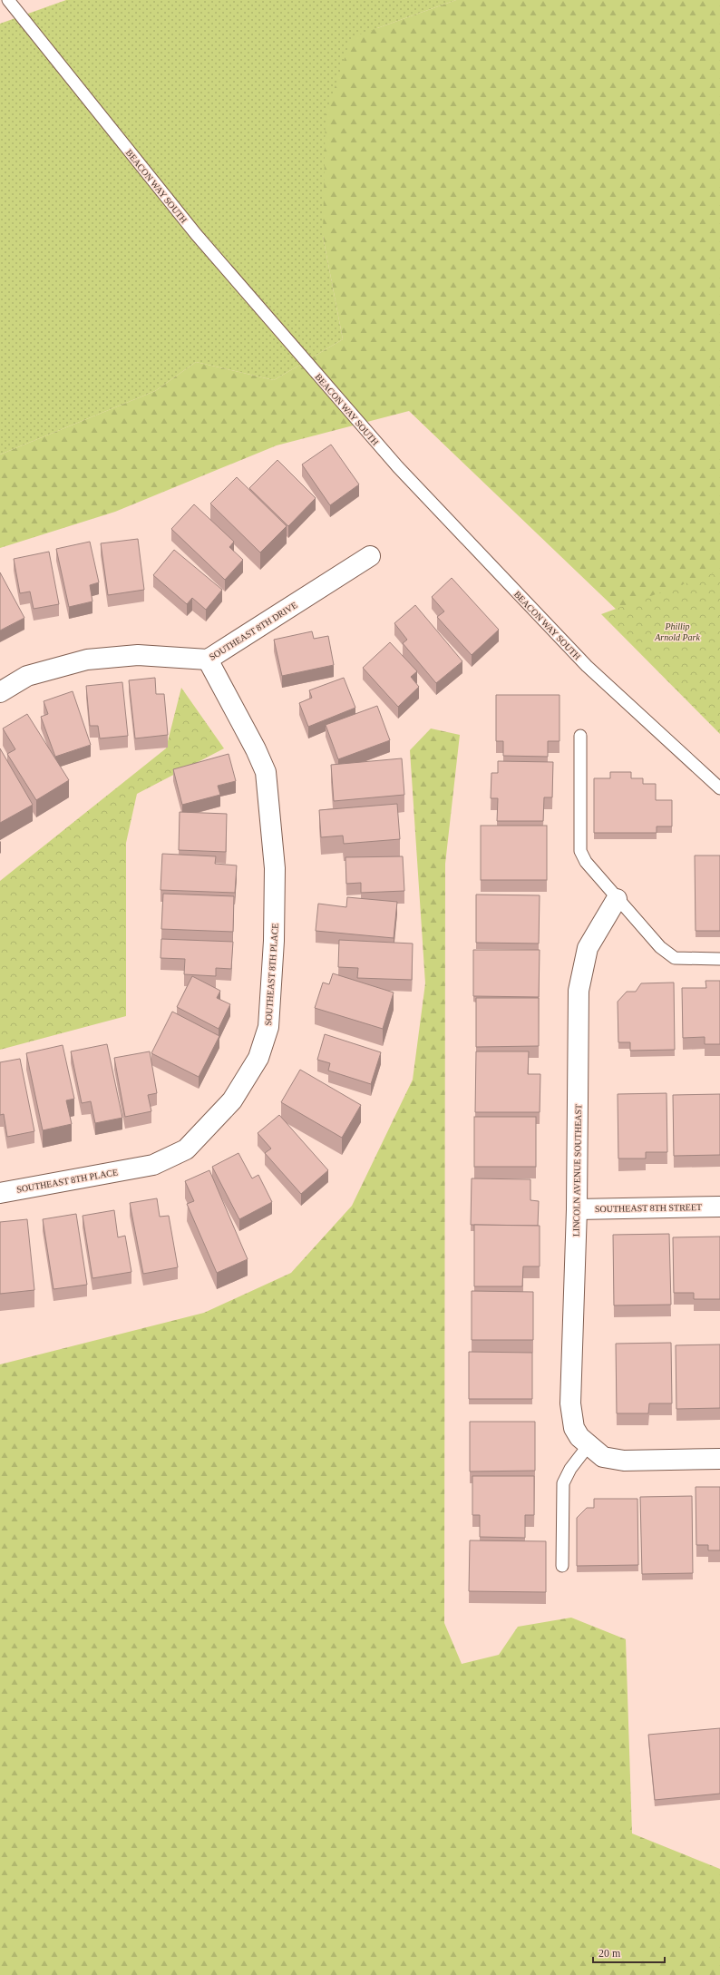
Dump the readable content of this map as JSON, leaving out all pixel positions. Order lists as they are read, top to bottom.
{
  "streets": {
    "street": [
      "SOUTHEAST 8TH DRIVE",
      "SOUTHEAST 8TH PLACE",
      "LINCOLN AVENUE SOUTHEAST",
      "SOUTHEAST 8TH STREET"
    ],
    "lane": ["BEACON WAY SOUTH"]
  },
  "crossings": [
    ["SOUTHEAST 8TH DRIVE", "SOUTHEAST 8TH PLACE"],
    ["LINCOLN AVENUE SOUTHEAST", "SOUTHEAST 8TH STREET"]
  ],
  "parks": ["Phillip Arnold Park"],
  "scale_bar": "20 m"
}
